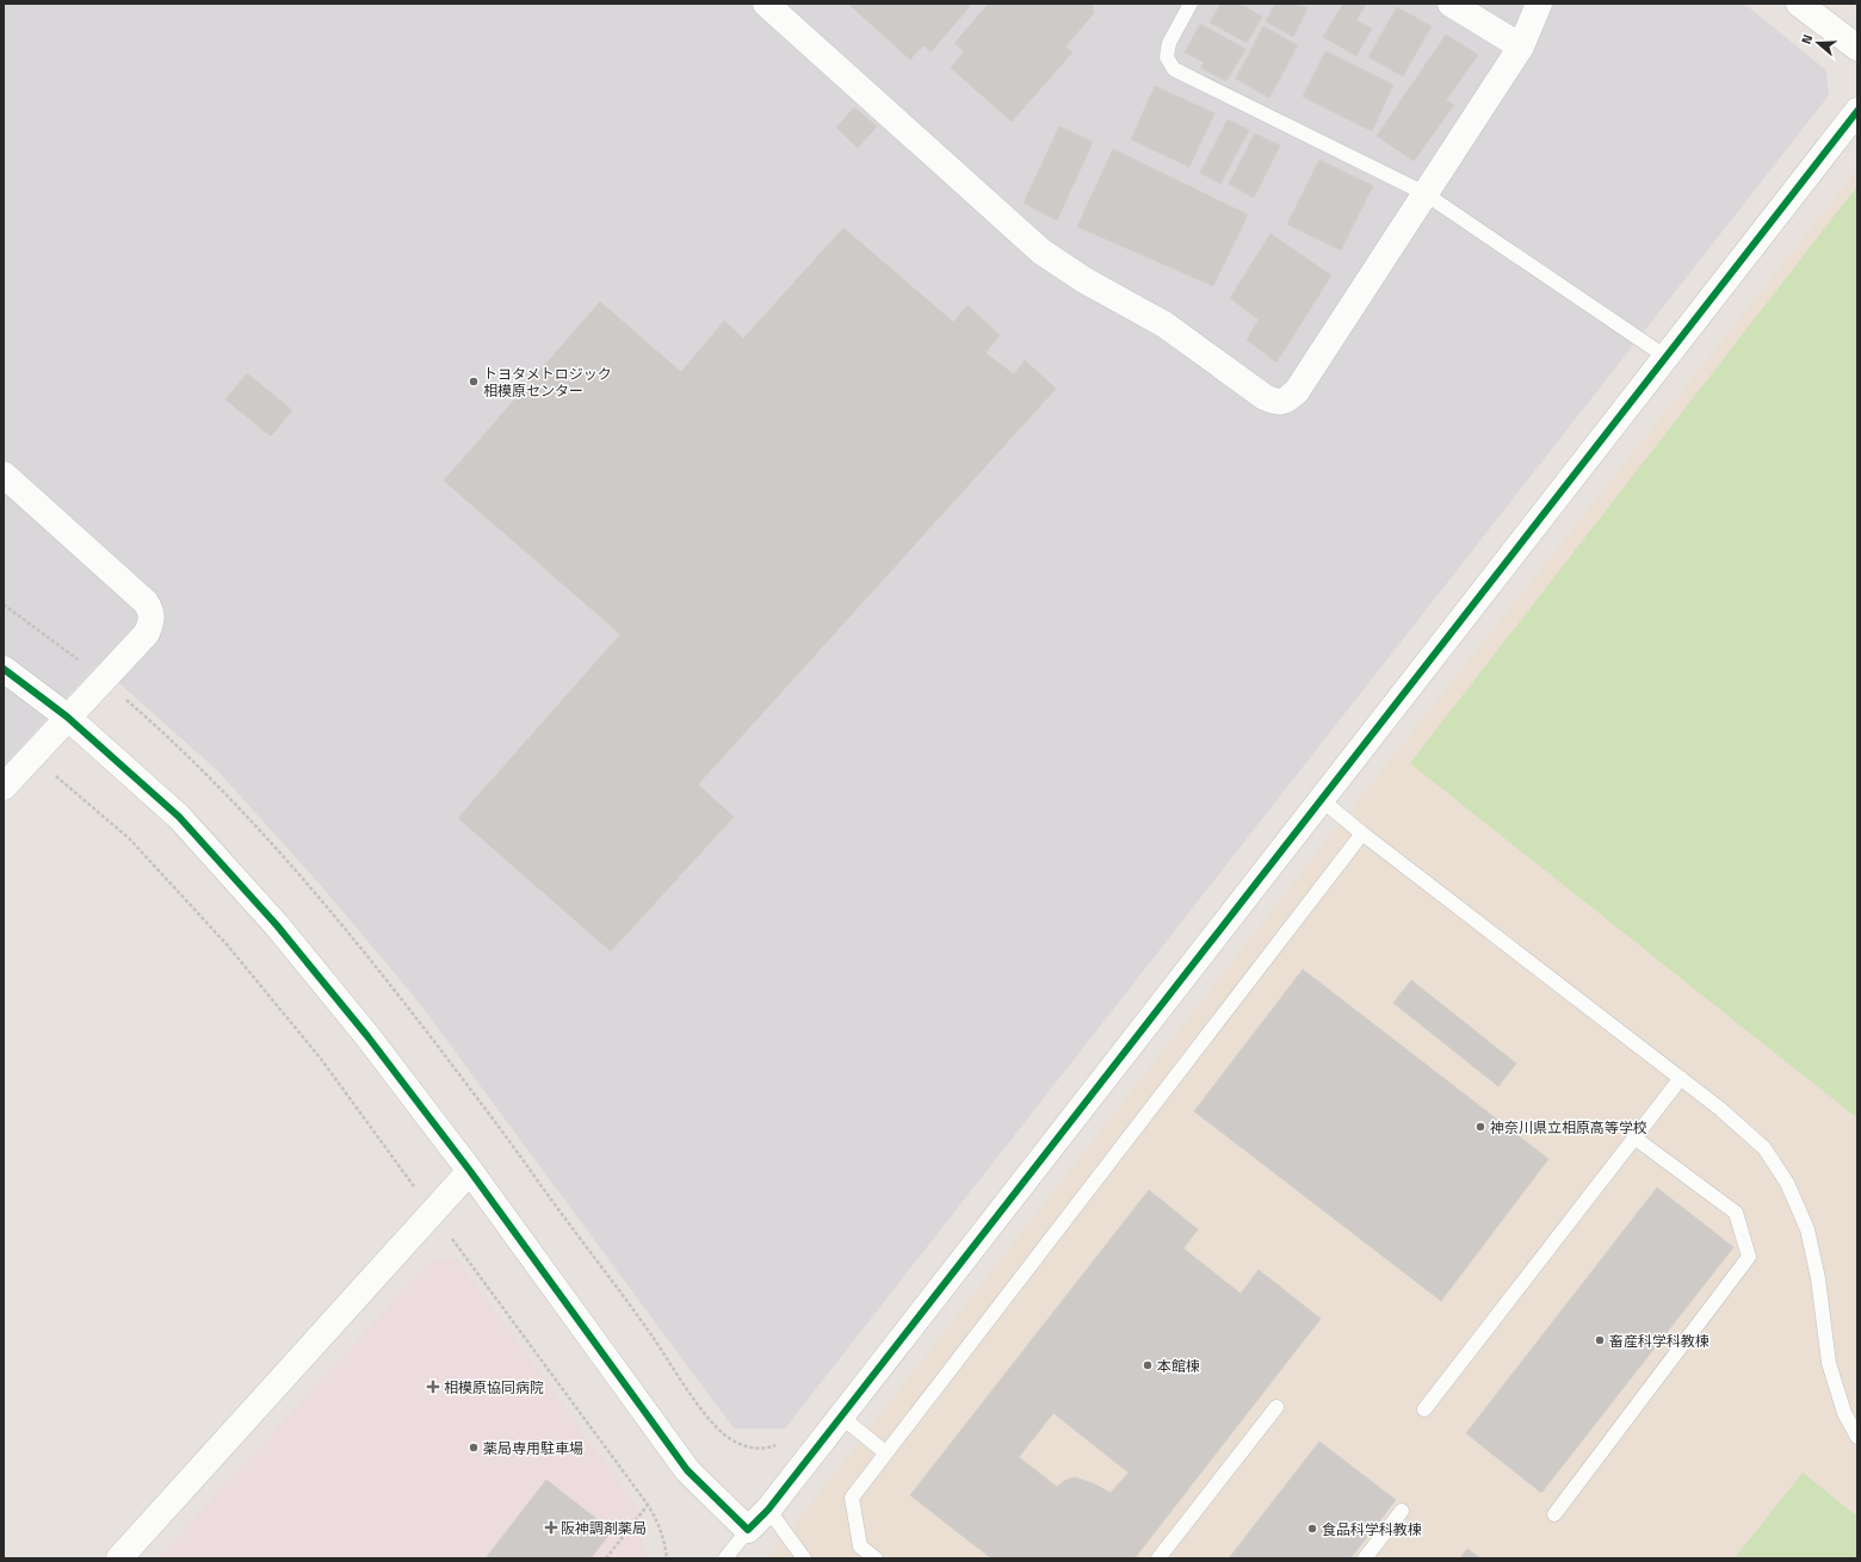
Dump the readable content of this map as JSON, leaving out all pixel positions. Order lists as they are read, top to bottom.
{
  "places": {
    "other": [
      "トヨタメトロジック 相模原センター",
      "神奈川県立相原高等学校",
      "畜産科学科教棟",
      "本館棟",
      "薬局専用駐車場",
      "食品科学科教棟"
    ],
    "health": ["相模原協同病院", "阪神調剤薬局"]
  },
  "north": "left"
}
